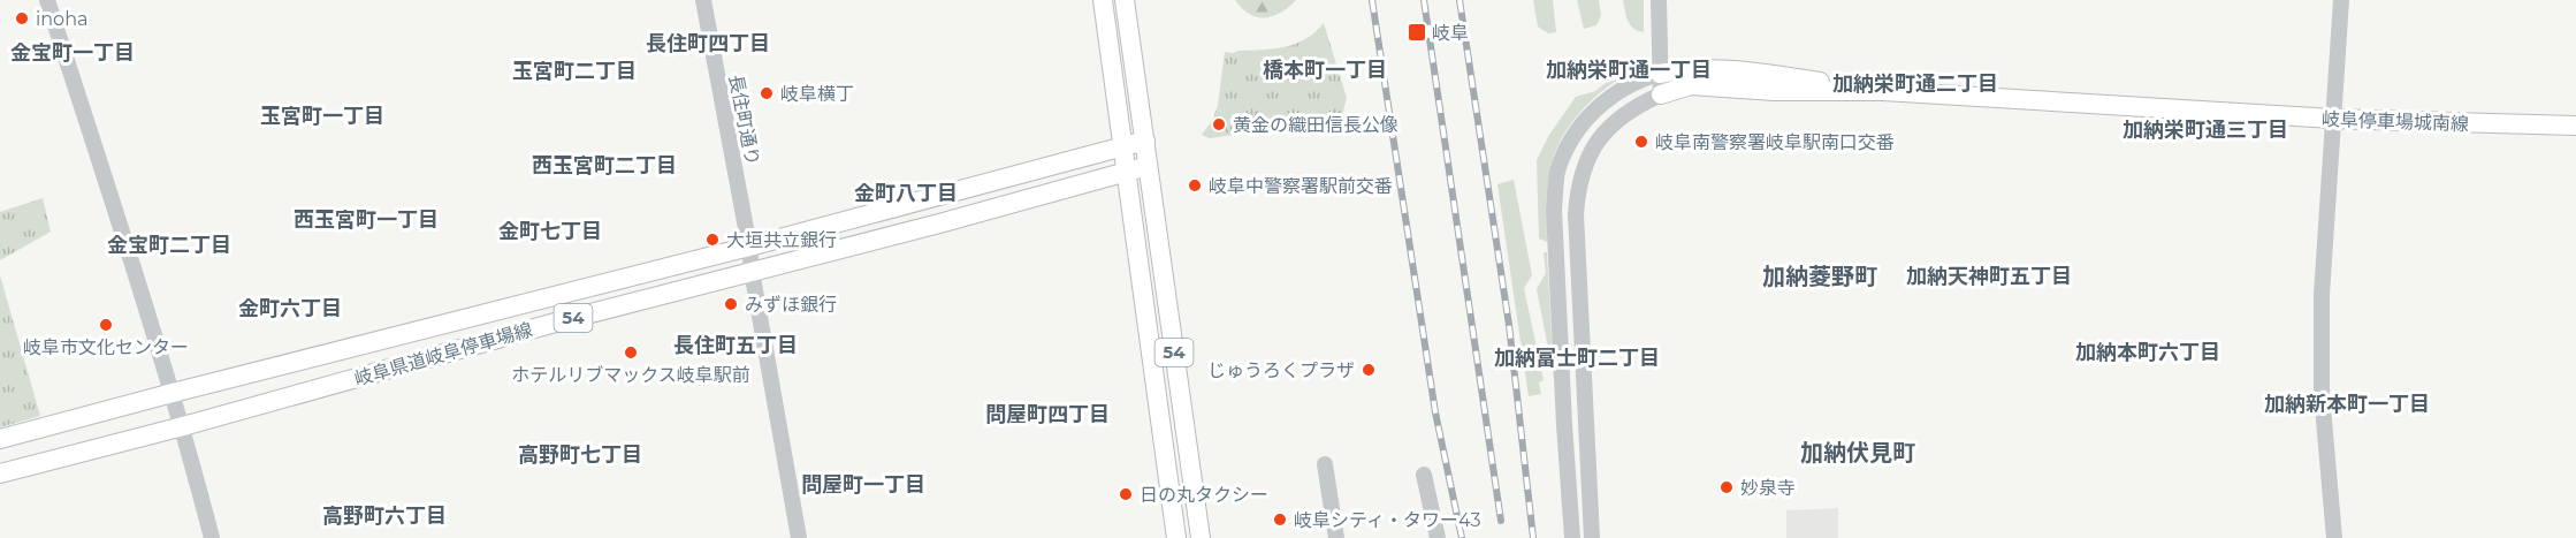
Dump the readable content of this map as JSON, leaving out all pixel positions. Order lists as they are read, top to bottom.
{
  "streets": {
    "main road": ["岐阜停車場城南線", "54", "岐阜県道岐阜停車場線"],
    "street": ["長住町通り"]
  },
  "crossings": [
    ["長住町通り", "岐阜県道岐阜停車場線"],
    ["54", "岐阜県道岐阜停車場線"]
  ],
  "districts": [
    "長住町四丁目",
    "金宝町一丁目",
    "橋本町一丁目",
    "加納栄町通一丁目",
    "玉宮町二丁目",
    "加納栄町通二丁目",
    "玉宮町一丁目",
    "加納栄町通三丁目",
    "西玉宮町二丁目",
    "金町八丁目",
    "西玉宮町一丁目",
    "金町七丁目",
    "金宝町二丁目",
    "加納菱野町",
    "加納天神町五丁目",
    "金町六丁目",
    "長住町五丁目",
    "加納本町六丁目",
    "加納富士町二丁目",
    "加納新本町一丁目",
    "問屋町四丁目",
    "加納伏見町",
    "高野町七丁目",
    "問屋町一丁目",
    "高野町六丁目"
  ],
  "places": {
    "other": [
      "inoha",
      "岐阜横丁",
      "黄金の織田信長公像",
      "岐阜南警察署岐阜駅南口交番",
      "岐阜中警察署駅前交番",
      "大垣共立銀行",
      "みずほ銀行",
      "岐阜市文化センター",
      "ホテルリブマックス岐阜駅前",
      "じゅうろくプラザ",
      "妙泉寺",
      "日の丸タクシー",
      "岐阜シティ・タワー43"
    ],
    "transit": ["岐阜"]
  }
}
